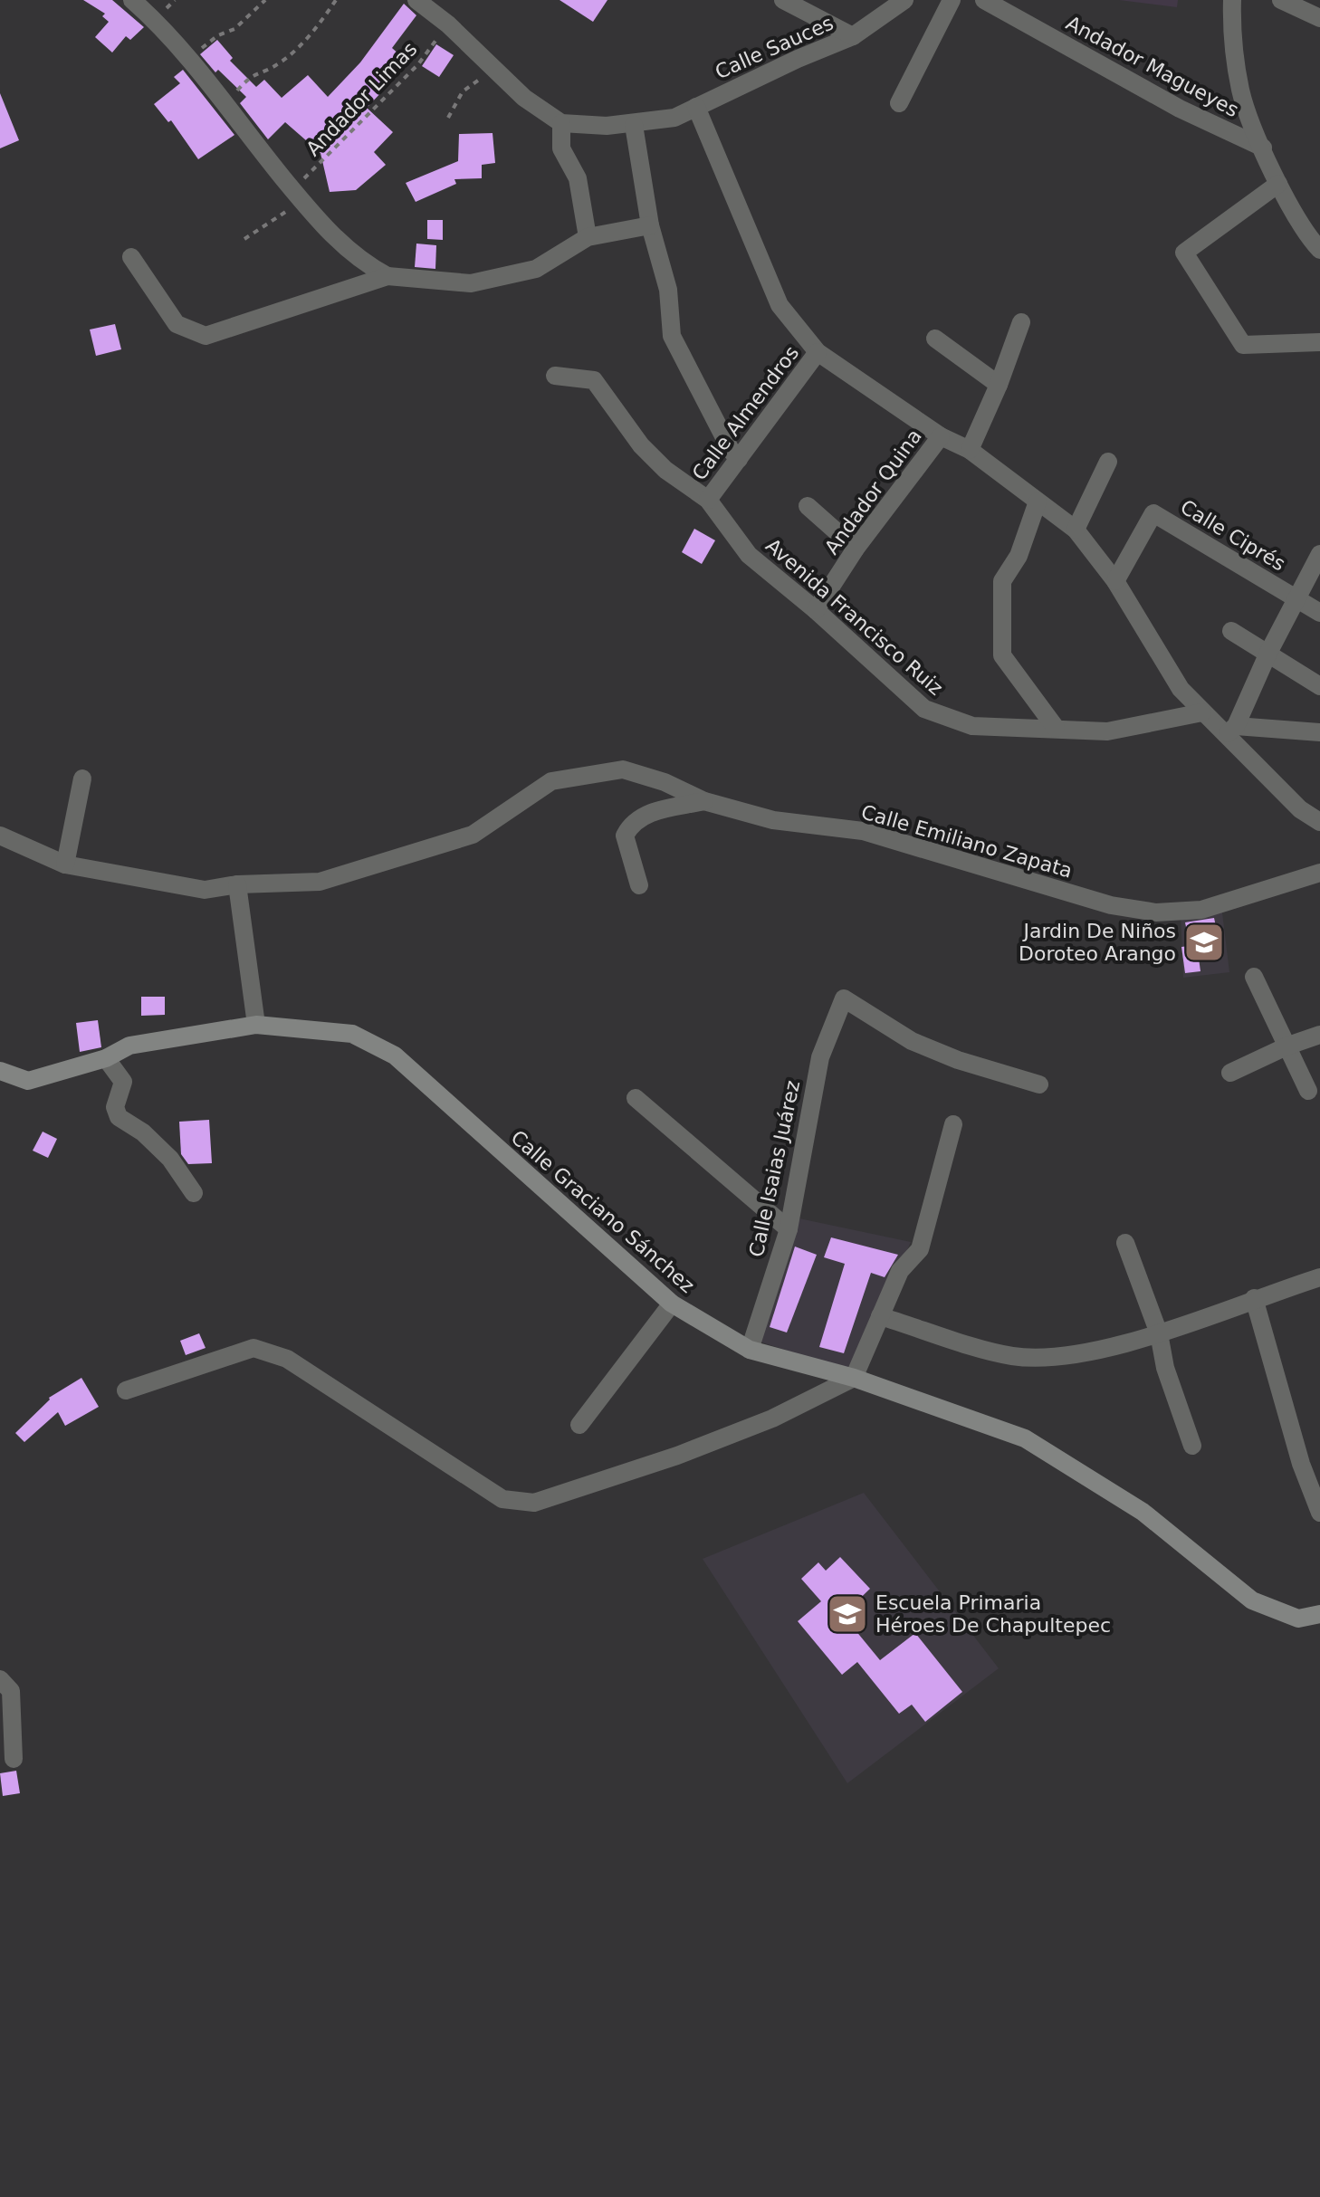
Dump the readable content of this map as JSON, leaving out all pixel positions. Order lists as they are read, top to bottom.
{
  "streets": {
    "street": [
      "Calle Sauces",
      "Andador Magueyes",
      "Calle Almendros",
      "Andador Quina",
      "Calle Ciprés",
      "Avenida Francisco Ruiz",
      "Calle Emiliano Zapata",
      "Calle Isaias Juárez",
      "Calle Graciano Sánchez"
    ],
    "path": ["Andador Limas"]
  },
  "crossings": [
    ["Calle Almendros", "Avenida Francisco Ruiz"],
    ["Andador Quina", "Avenida Francisco Ruiz"],
    ["Calle Isaias Juárez", "Calle Graciano Sánchez"]
  ],
  "places": {
    "school or university": ["Jardin De Niños Doroteo Arango", "Escuela Primaria Héroes De Chapultepec"]
  }
}
